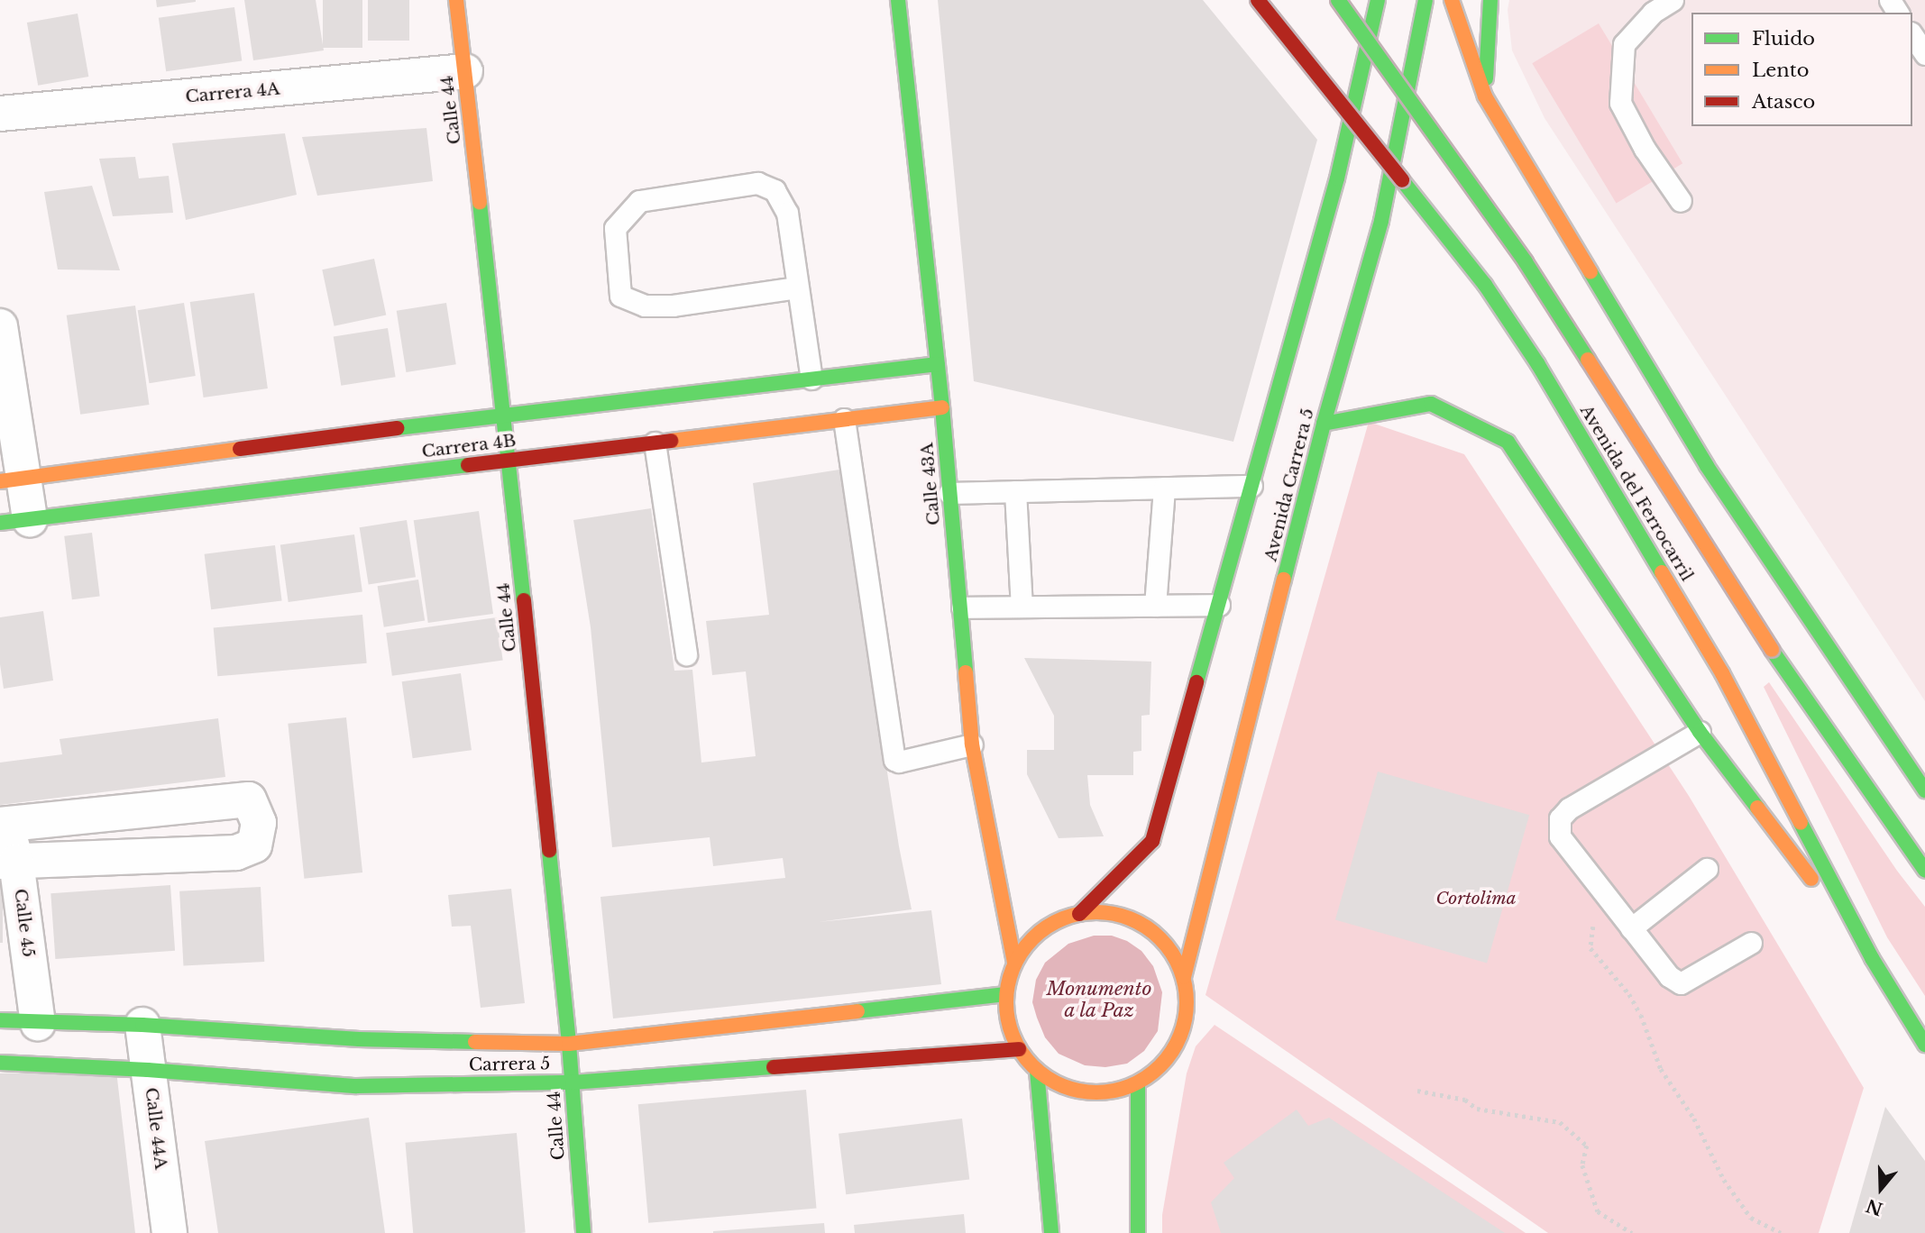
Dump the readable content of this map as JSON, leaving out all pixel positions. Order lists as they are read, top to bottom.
{
  "streets": {
    "main road": [
      "Calle 44",
      "Carrera 4B",
      "Calle 43A",
      "Avenida Carrera 5",
      "Avenida del Ferrocarril",
      "Carrera 5"
    ],
    "street": ["Carrera 4A", "Calle 45", "Calle 44A"]
  },
  "crossings": [
    ["Carrera 4A", "Calle 44"],
    ["Calle 44", "Carrera 4B"],
    ["Calle 44", "Carrera 5"],
    ["Carrera 4B", "Calle 43A"],
    ["Calle 43A", "Avenida Carrera 5"],
    ["Calle 43A", "Carrera 5"],
    ["Avenida Carrera 5", "Carrera 5"],
    ["Calle 45", "Carrera 5"],
    ["Carrera 5", "Calle 44A"]
  ],
  "water": ["Monumento a la Paz"],
  "parks": ["Cortolima"],
  "legend": ["Fluido", "Lento", "Atasco"],
  "north": "bottom"
}
